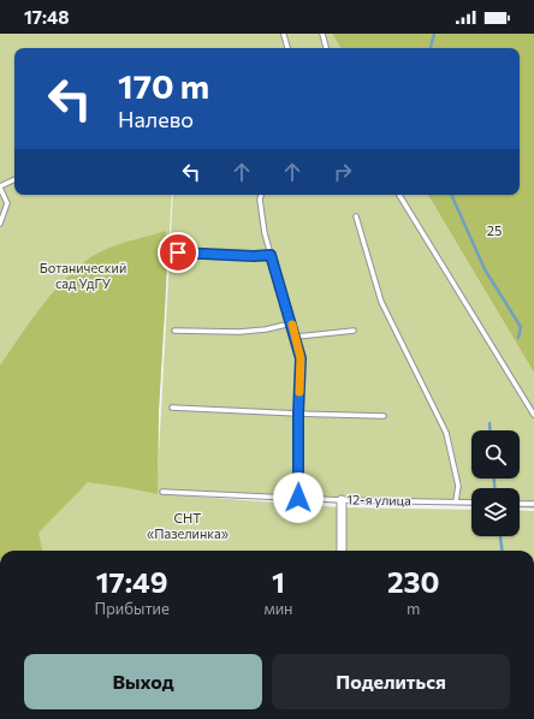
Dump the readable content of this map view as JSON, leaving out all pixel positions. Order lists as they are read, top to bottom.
{
  "streets": {
    "lane": ["12-я улица"]
  },
  "parks": ["25", "Ботанический сад УдГУ", "СНТ «Пазелинка»"],
  "page": {
    "status": "17:48",
    "turn": ["170 m", "Налево"],
    "eta": [
      "17:49",
      "Прибытие",
      "1",
      "мин",
      "230",
      "m"
    ],
    "buttons": ["Выход", "Поделиться"]
  }
}
